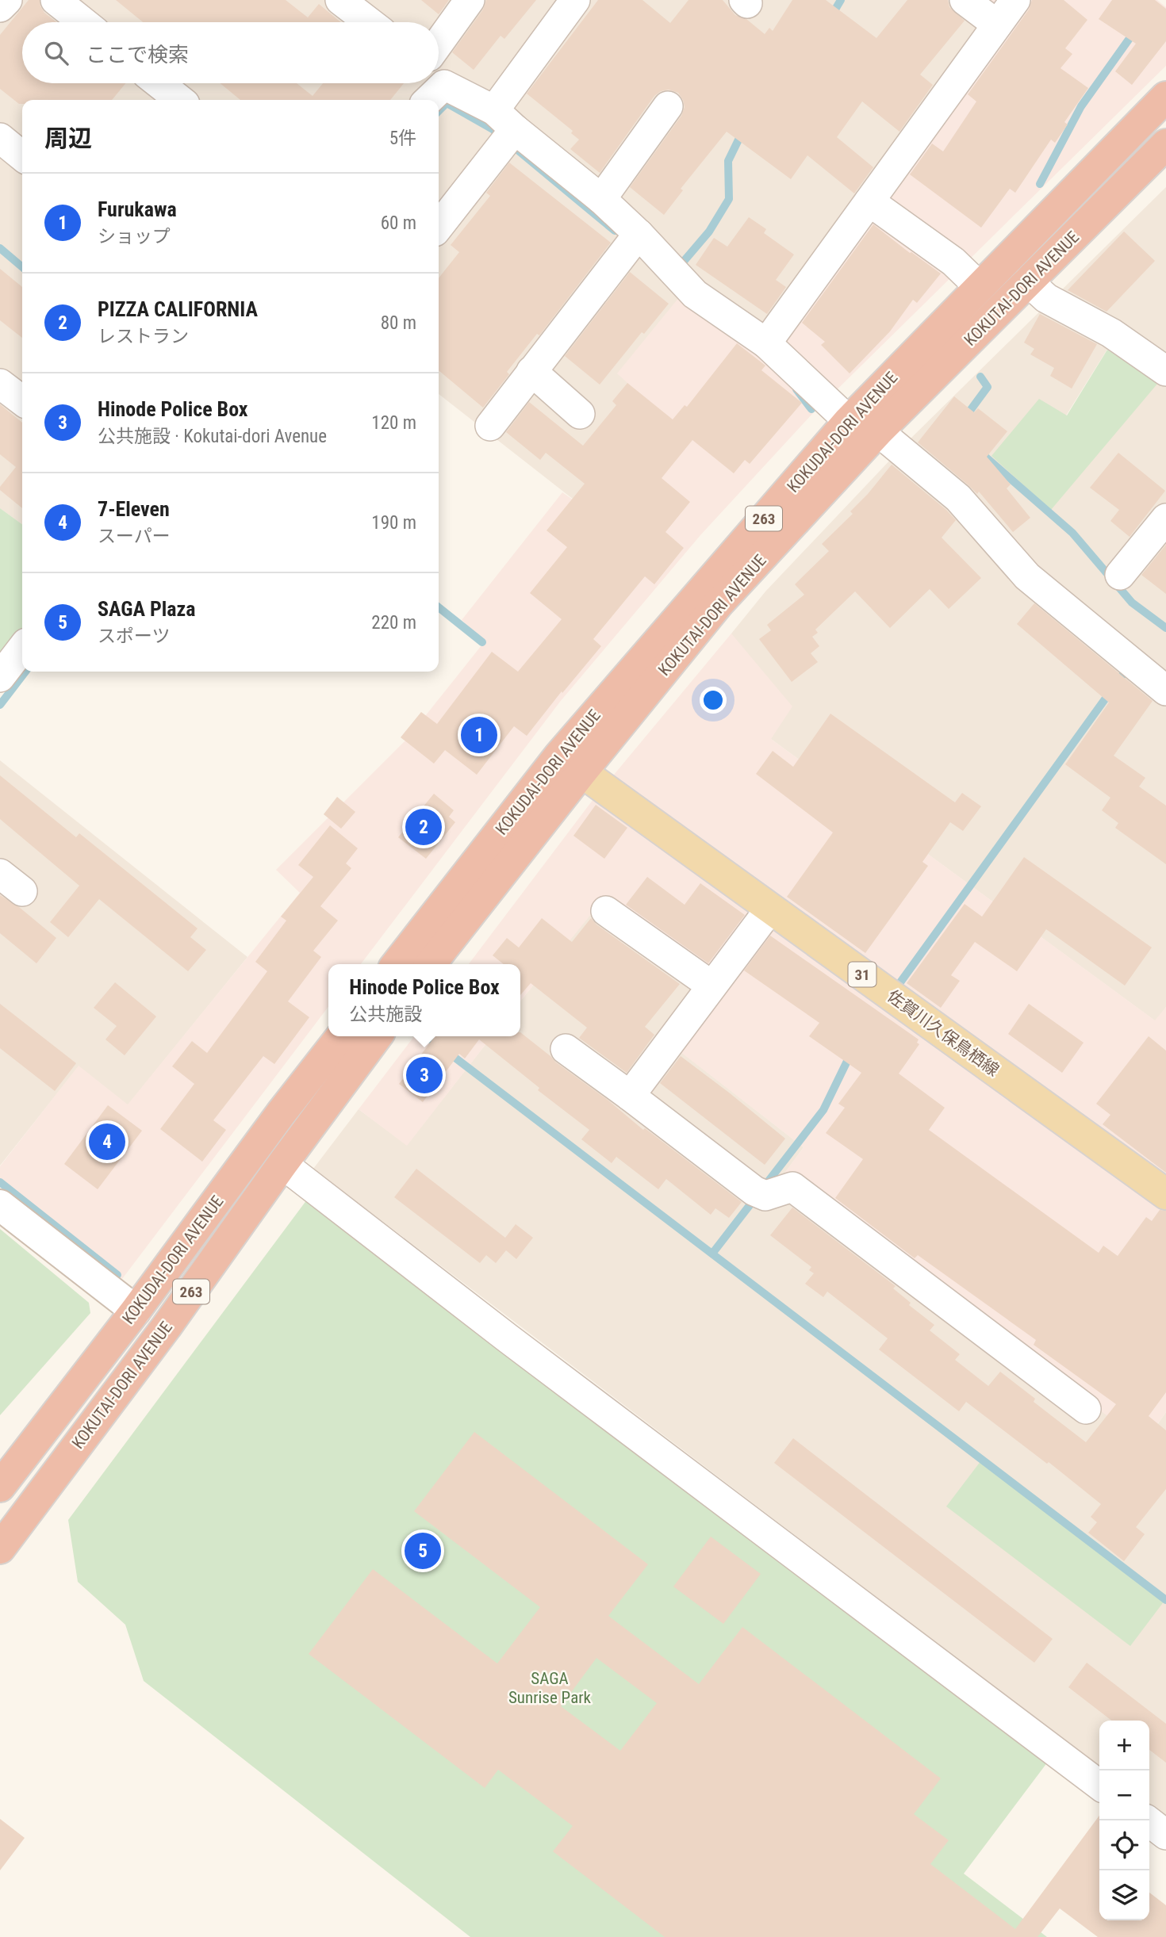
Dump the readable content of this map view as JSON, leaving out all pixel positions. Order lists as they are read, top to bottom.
{
  "streets": {
    "highway": ["KOKUTAI-DORI AVENUE", "KOKUDAI-DORI AVENUE", "263"],
    "main road": ["31", "佐賀川久保鳥栖線"]
  },
  "crossings": [
    ["KOKUTAI-DORI AVENUE", "KOKUDAI-DORI AVENUE"],
    ["KOKUTAI-DORI AVENUE", "佐賀川久保鳥栖線"],
    ["KOKUDAI-DORI AVENUE", "佐賀川久保鳥栖線"]
  ],
  "parks": ["SAGA Sunrise Park"],
  "page": {
    "search": "ここで検索",
    "heading": ["周辺", "5件"],
    "list": [
      {
        "mark": "1",
        "name": "Furukawa",
        "note": "ショップ",
        "value": "60 m"
      },
      {
        "mark": "2",
        "name": "PIZZA CALIFORNIA",
        "note": "レストラン",
        "value": "80 m"
      },
      {
        "mark": "3",
        "name": "Hinode Police Box",
        "note": "公共施設 · Kokutai-dori Avenue",
        "value": "120 m"
      },
      {
        "mark": "4",
        "name": "7-Eleven",
        "note": "スーパー",
        "value": "190 m"
      },
      {
        "mark": "5",
        "name": "SAGA Plaza",
        "note": "スポーツ",
        "value": "220 m"
      }
    ],
    "pins": [
      "1",
      "2",
      "3",
      "4",
      "5"
    ],
    "popup": ["Hinode Police Box", "公共施設"],
    "map_buttons": ["+", "−"]
  }
}
